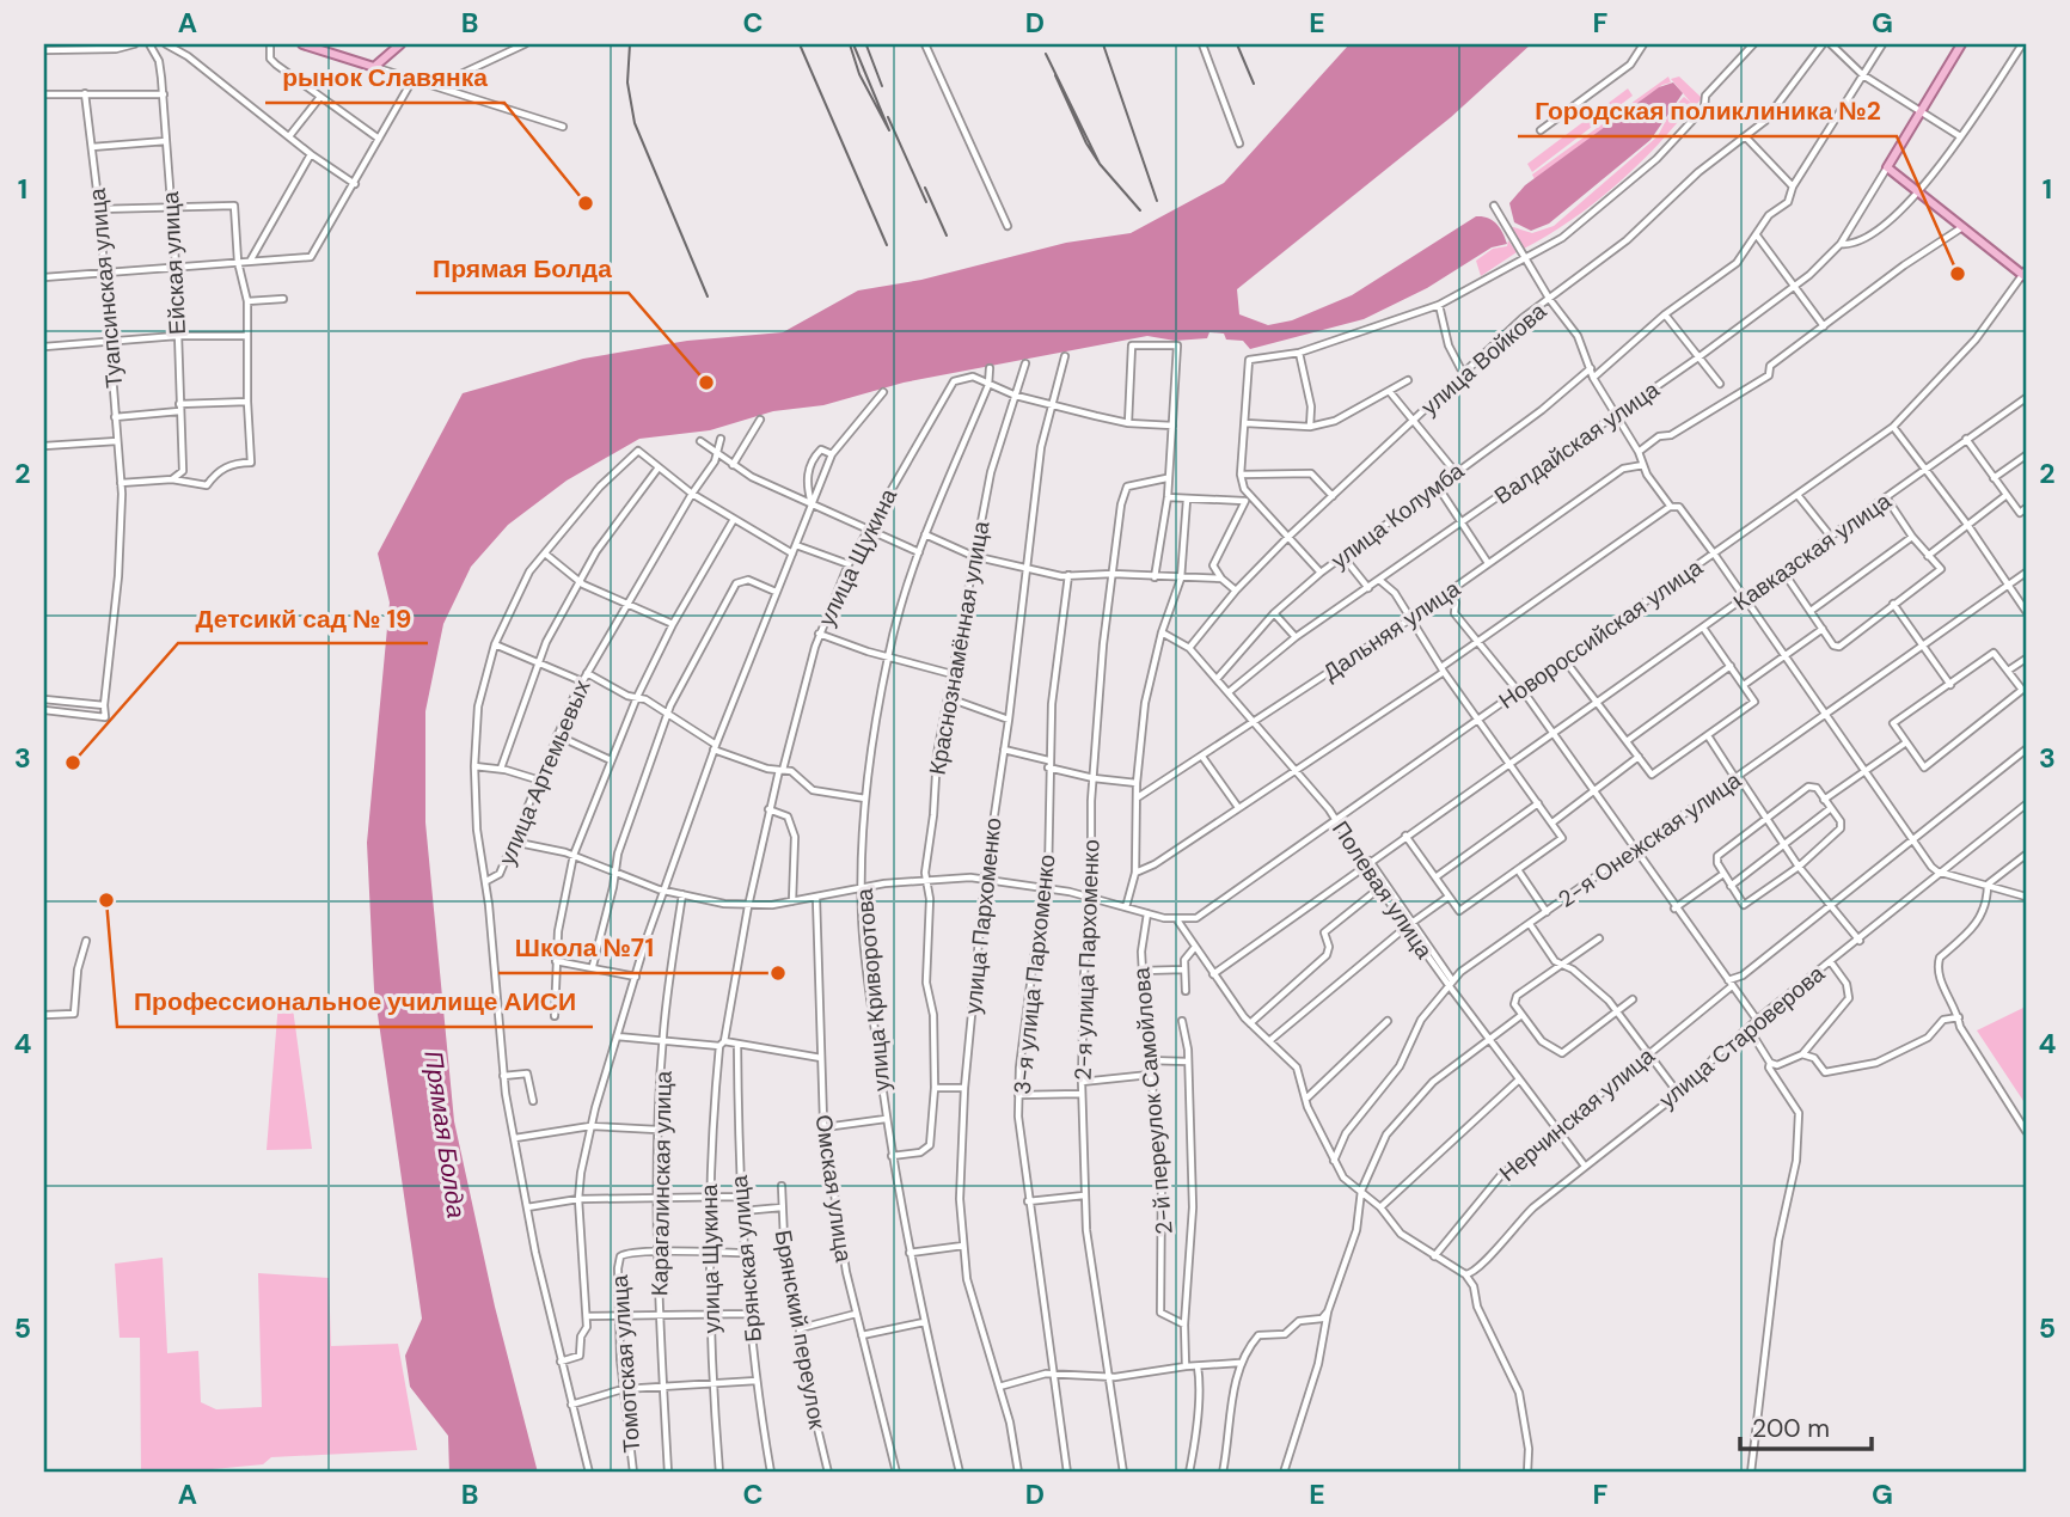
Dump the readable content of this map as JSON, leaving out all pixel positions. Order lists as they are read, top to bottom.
{
  "streets": {
    "street": [
      "Ейская улица",
      "Туапсинская улица",
      "улица Войкова",
      "Валдайская улица",
      "улица Колумба",
      "Кавказская улица",
      "улица Щукина",
      "Дальняя улица",
      "Новороссийская улица",
      "Краснознамённая улица",
      "улица Артемьевых",
      "2-я Онежская улица",
      "Полевая улица",
      "улица Пархоменко",
      "2-я улица Пархоменко",
      "3-я улица Пархоменко",
      "улица Криворотова",
      "улица Староверова",
      "2-й переулок Самойлова",
      "Нерчинская улица",
      "Карагалинская улица",
      "Омская улица",
      "Брянская улица",
      "Брянский переулок",
      "Томотская улица"
    ]
  },
  "crossings": [
    ["улица Войкова", "Полевая улица"],
    ["Валдайская улица", "Полевая улица"],
    ["улица Колумба", "Полевая улица"],
    ["улица Щукина", "улица Криворотова"],
    ["Дальняя улица", "Полевая улица"],
    ["Новороссийская улица", "Полевая улица"],
    ["Краснознамённая улица", "улица Криворотова"],
    ["Карагалинская улица", "Томотская улица"]
  ],
  "water": ["Прямая Болда"],
  "places": [
    "рынок Славянка",
    "Городская поликлиника №2",
    "Прямая Болда",
    "Детсикй сад № 19",
    "Профессиональное училище АИСИ",
    "Школа №71"
  ],
  "scale_bar": "200 m",
  "grid": {
    "columns": [
      "A",
      "B",
      "C",
      "D",
      "E",
      "F",
      "G"
    ],
    "rows": [
      "1",
      "2",
      "3",
      "4",
      "5"
    ]
  }
}
